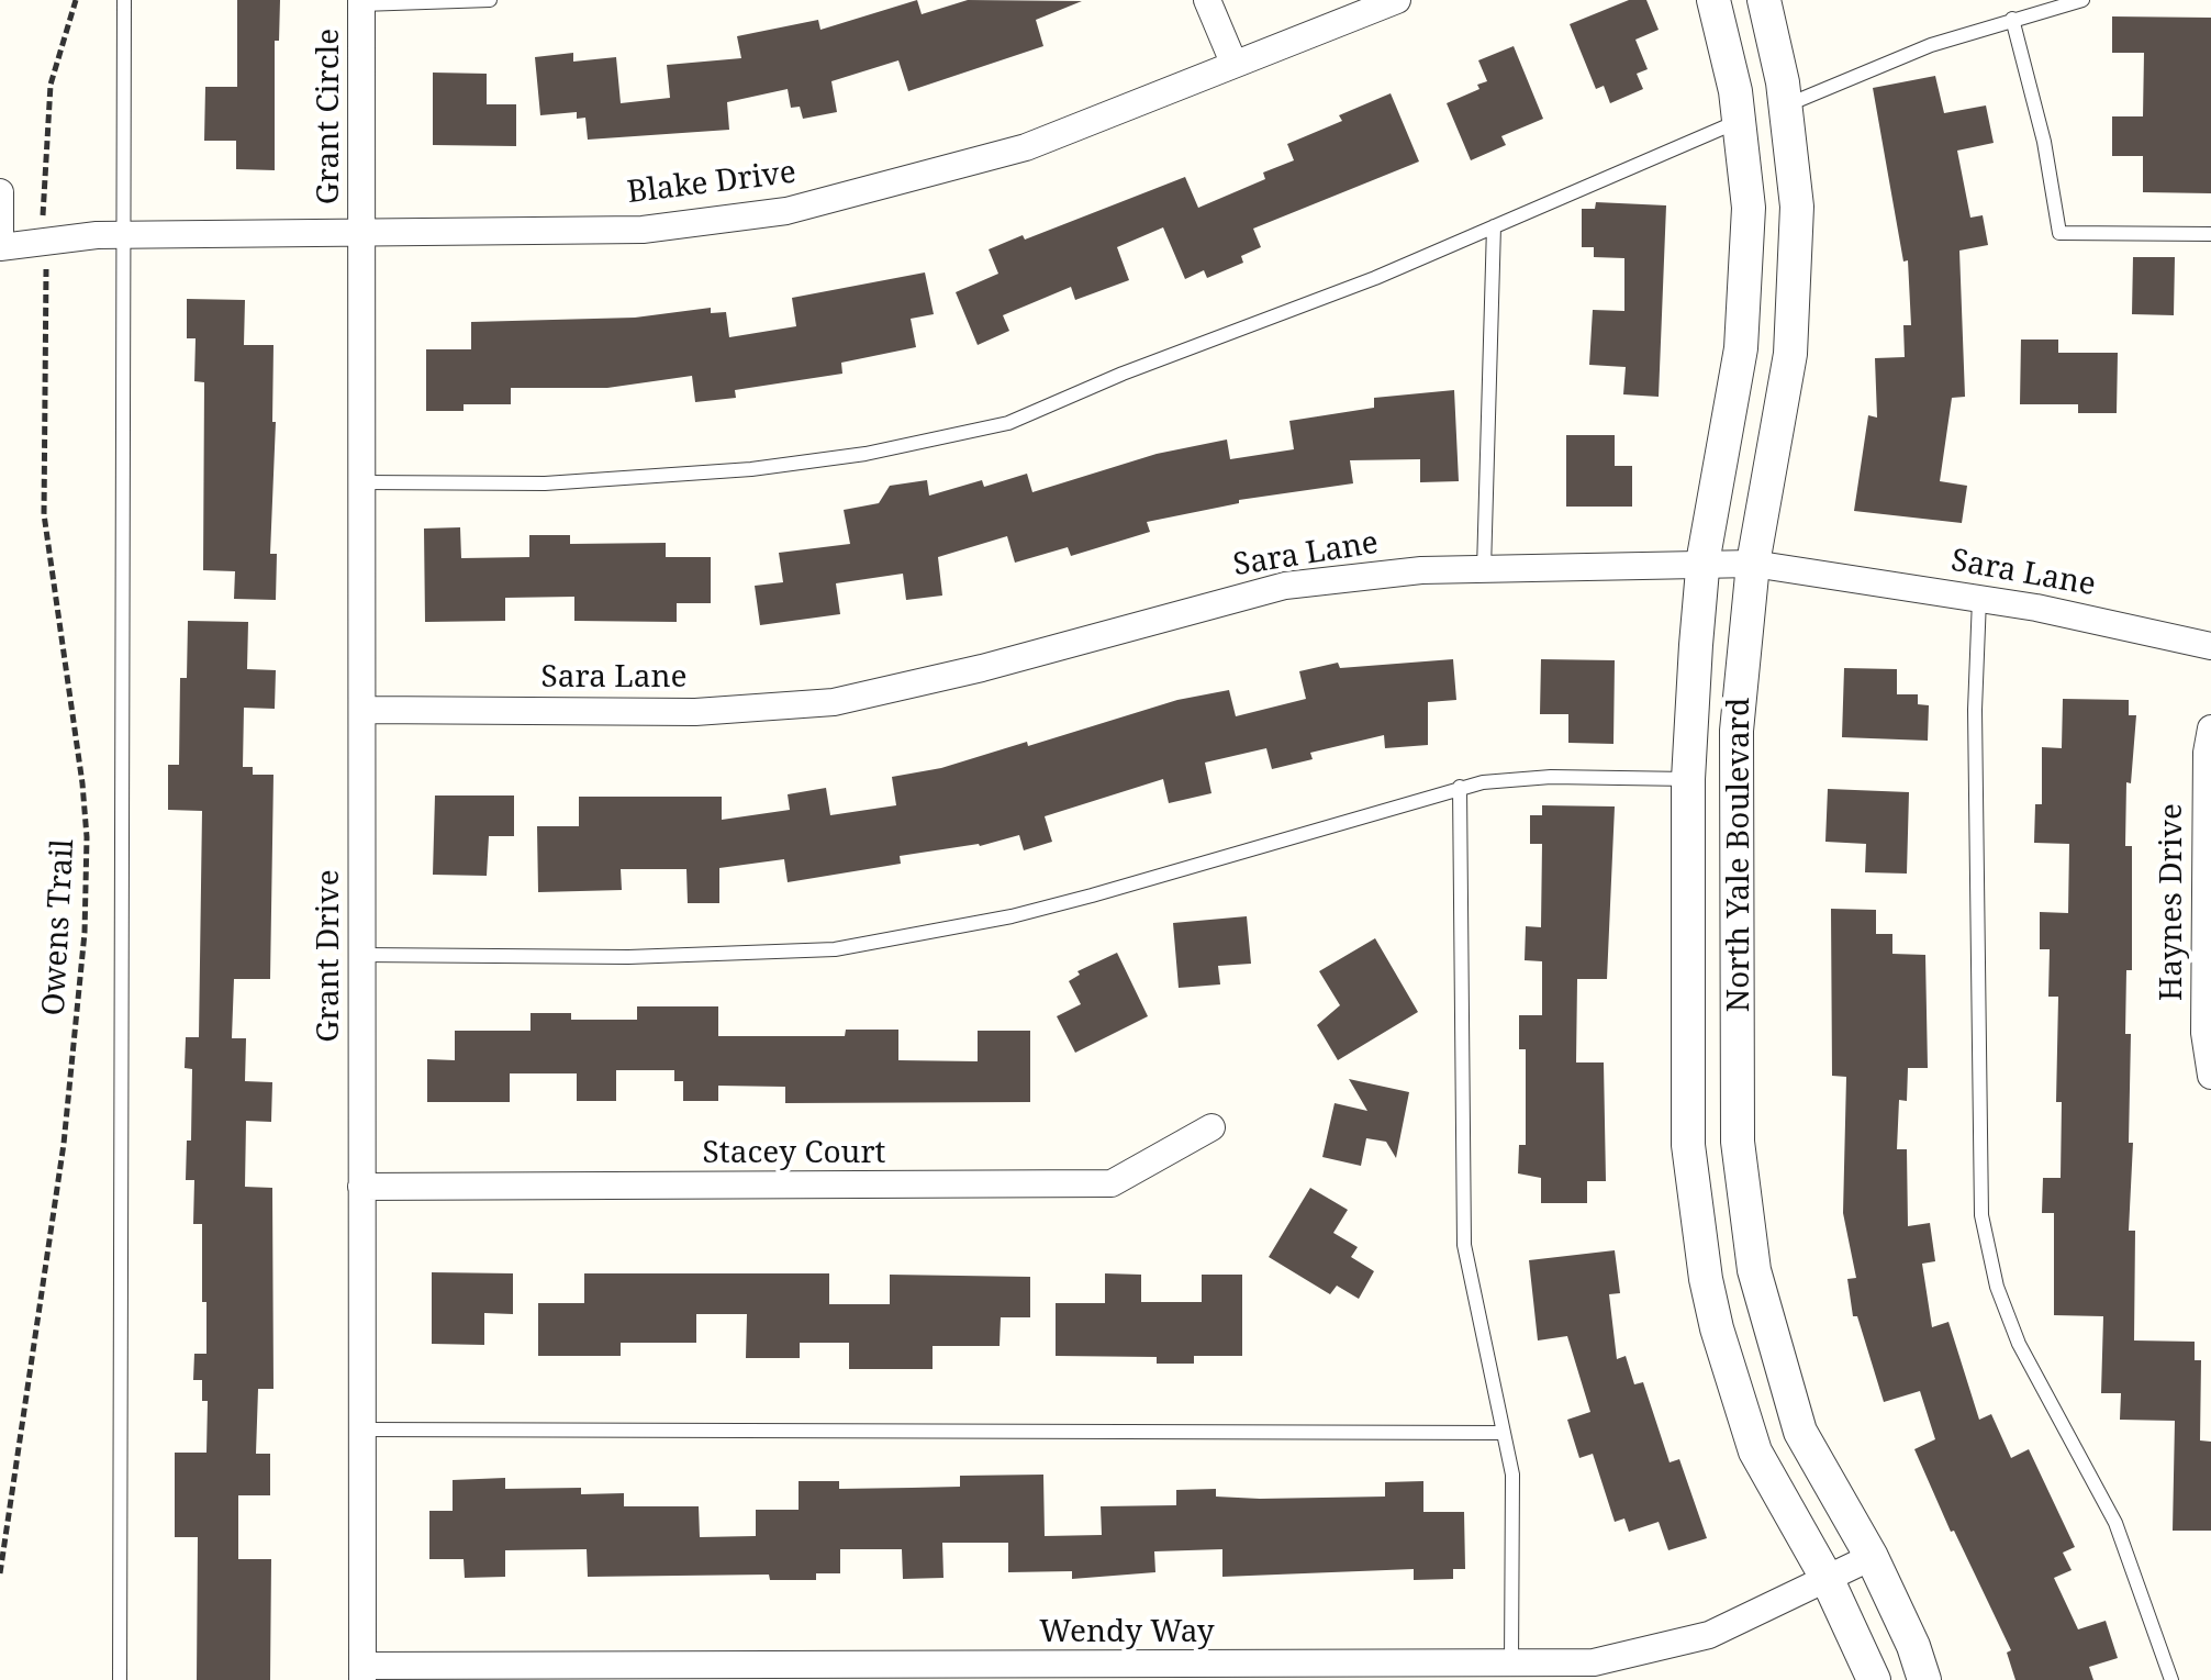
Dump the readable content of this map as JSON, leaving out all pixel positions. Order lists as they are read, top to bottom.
{
  "streets": {
    "street": [
      "Grant Circle",
      "Blake Drive",
      "Sara Lane",
      "North Yale Boulevard",
      "Haynes Drive",
      "Grant Drive",
      "Stacey Court",
      "Wendy Way"
    ],
    "path": ["Owens Trail"]
  },
  "crossings": [
    ["Grant Circle", "Blake Drive"],
    ["Grant Circle", "Grant Drive"],
    ["Blake Drive", "Grant Drive"],
    ["Sara Lane", "North Yale Boulevard"],
    ["Sara Lane", "Grant Drive"],
    ["North Yale Boulevard", "Wendy Way"],
    ["Grant Drive", "Stacey Court"],
    ["Grant Drive", "Wendy Way"]
  ]
}
